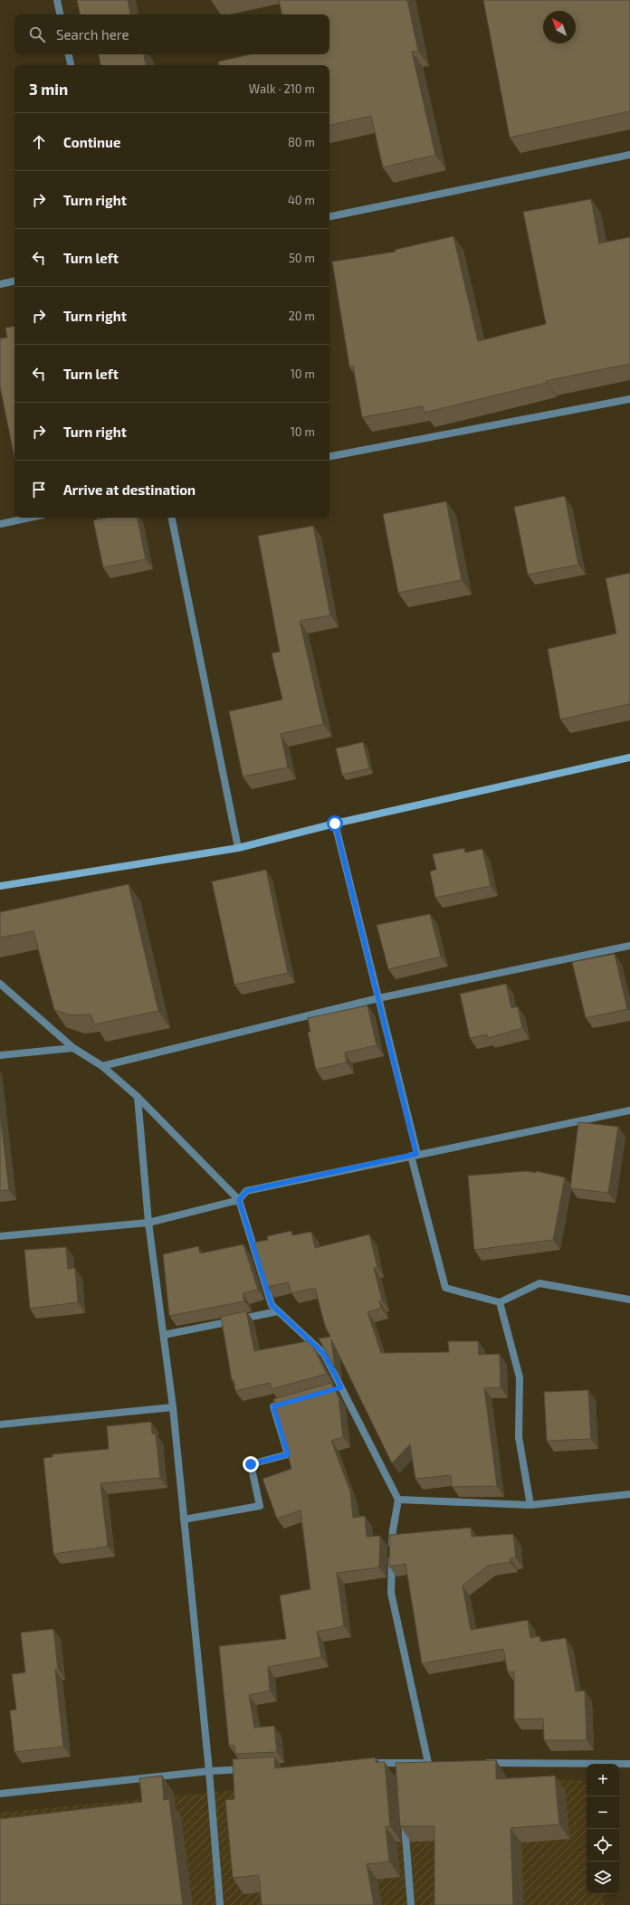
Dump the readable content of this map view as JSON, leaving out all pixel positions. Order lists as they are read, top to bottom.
{
  "north": "top left",
  "page": {
    "search": "Search here",
    "heading": ["3 min", "Walk · 210 m"],
    "list": [
      ["Continue", "80 m"],
      ["Turn right", "40 m"],
      ["Turn left", "50 m"],
      ["Turn right", "20 m"],
      ["Turn left", "10 m"],
      ["Turn right", "10 m"],
      "Arrive at destination"
    ],
    "map_buttons": ["+", "−"]
  }
}
